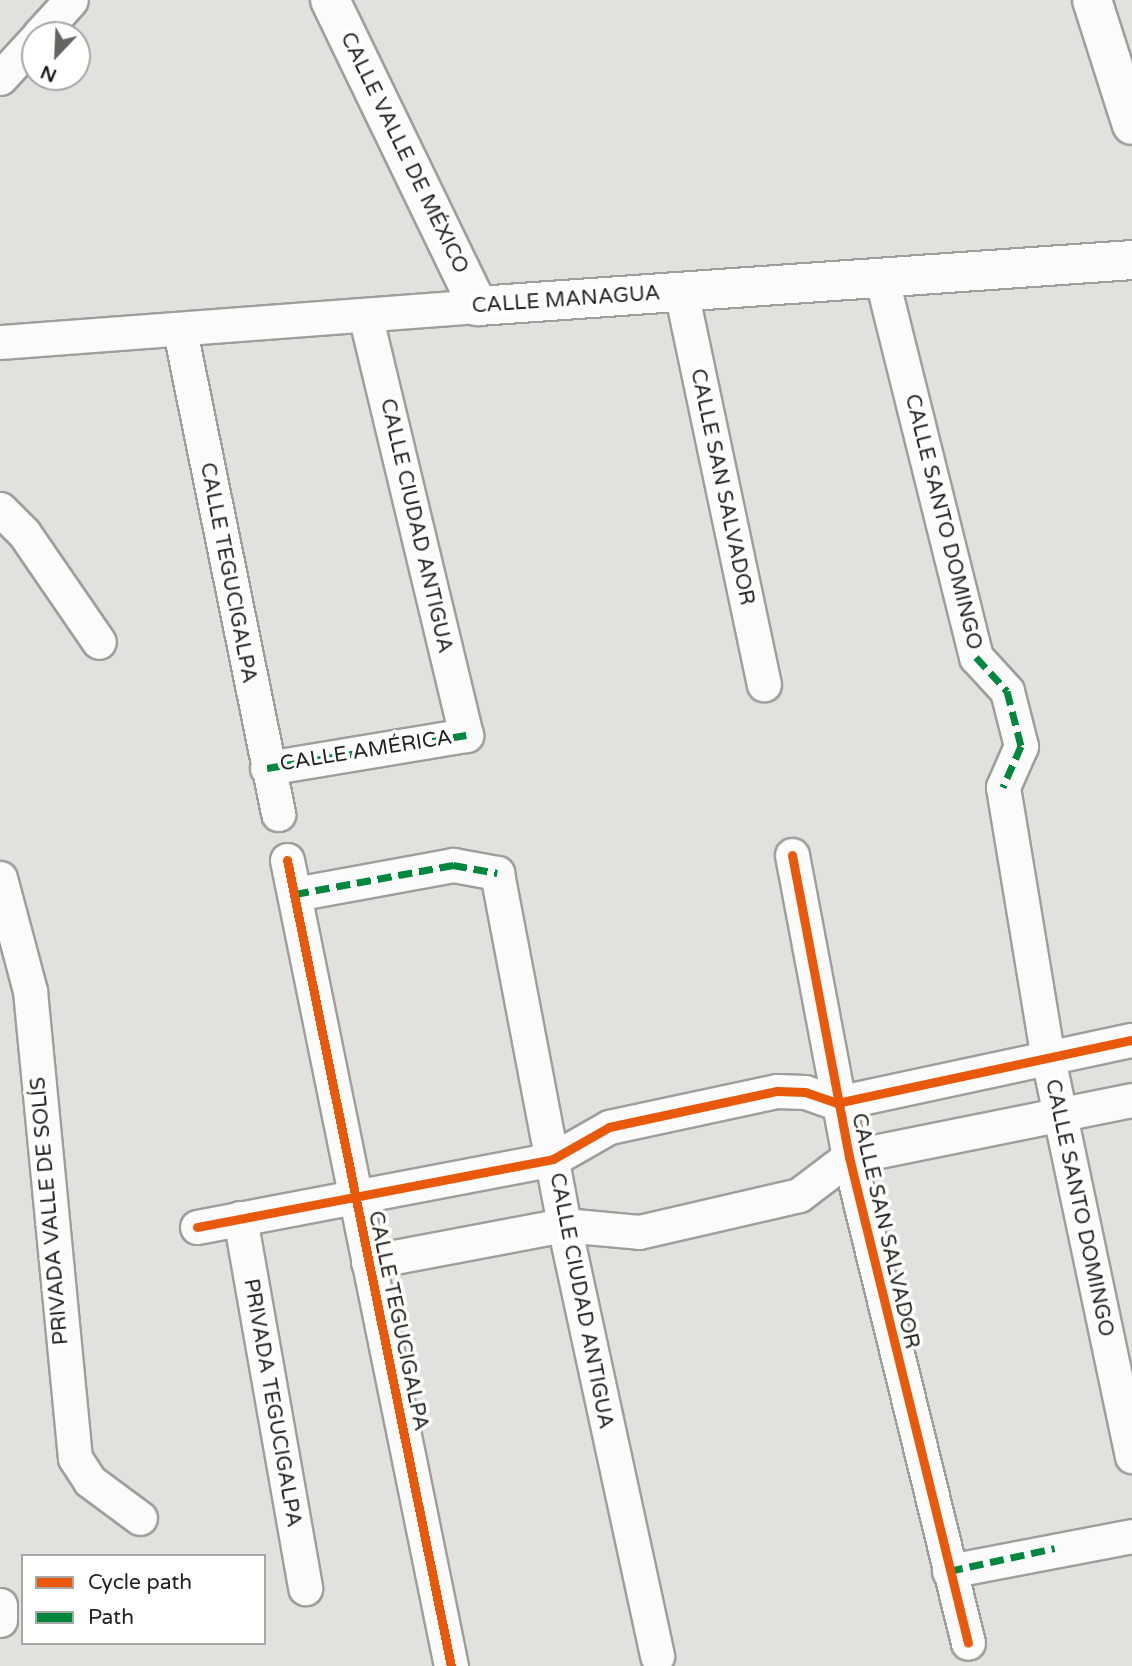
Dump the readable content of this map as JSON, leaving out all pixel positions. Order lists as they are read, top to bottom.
{
  "streets": {
    "main road": ["CALLE VALLE DE MÉXICO", "CALLE MANAGUA"],
    "street": [
      "CALLE SAN SALVADOR",
      "CALLE SANTO DOMINGO",
      "CALLE CIUDAD ANTIGUA",
      "CALLE TEGUCIGALPA",
      "CALLE AMÉRICA",
      "PRIVADA VALLE DE SOLÍS",
      "PRIVADA TEGUCIGALPA"
    ]
  },
  "crossings": [
    ["CALLE VALLE DE MÉXICO", "CALLE MANAGUA"],
    ["CALLE MANAGUA", "CALLE SAN SALVADOR"],
    ["CALLE MANAGUA", "CALLE SANTO DOMINGO"],
    ["CALLE MANAGUA", "CALLE CIUDAD ANTIGUA"],
    ["CALLE MANAGUA", "CALLE TEGUCIGALPA"],
    ["CALLE CIUDAD ANTIGUA", "CALLE TEGUCIGALPA"],
    ["CALLE CIUDAD ANTIGUA", "CALLE AMÉRICA"],
    ["CALLE TEGUCIGALPA", "CALLE AMÉRICA"]
  ],
  "legend": ["Cycle path", "Path"],
  "north": "bottom left"
}
